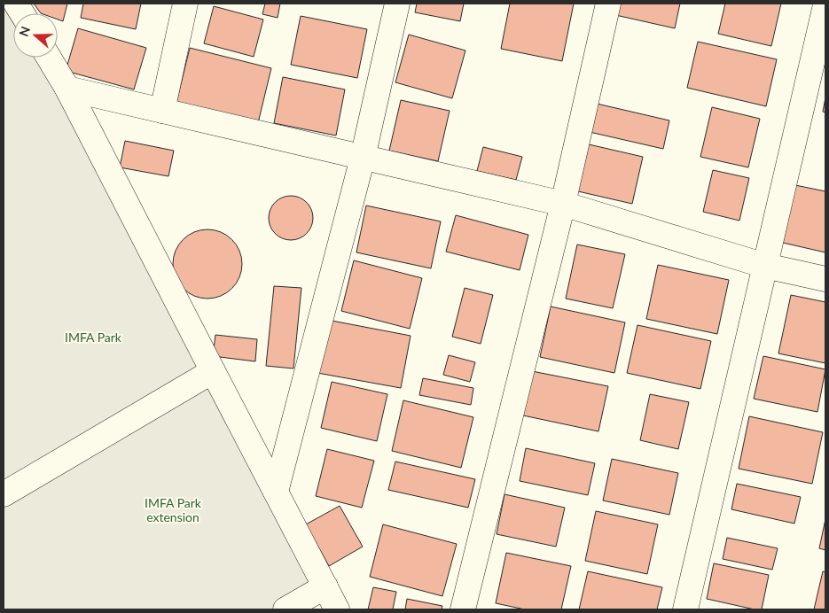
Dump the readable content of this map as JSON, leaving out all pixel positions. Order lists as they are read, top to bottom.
{
  "parks": ["IMFA Park", "IMFA Park extension"],
  "north": "left"
}
